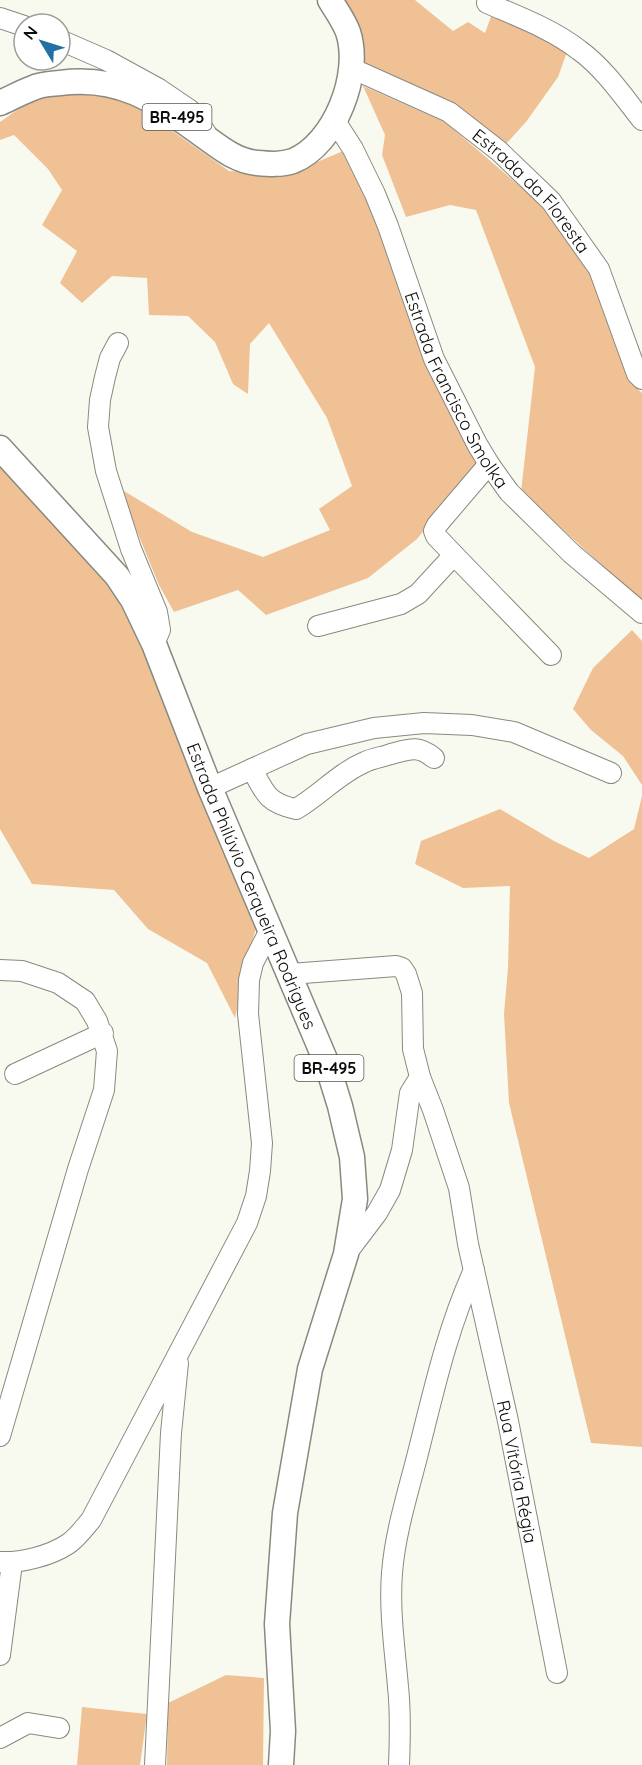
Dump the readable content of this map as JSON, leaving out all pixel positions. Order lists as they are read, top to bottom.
{
  "streets": {
    "main road": ["BR-495", "Estrada Philúvio Cerqueira Rodrigues"],
    "street": ["Estrada da Floresta", "Estrada Francisco Smolka", "Rua Vitória Régia"]
  },
  "crossings": [
    ["BR-495", "Estrada da Floresta"],
    ["BR-495", "Estrada Francisco Smolka"],
    ["Estrada Philúvio Cerqueira Rodrigues", "Rua Vitória Régia"]
  ],
  "north": "top left"
}
